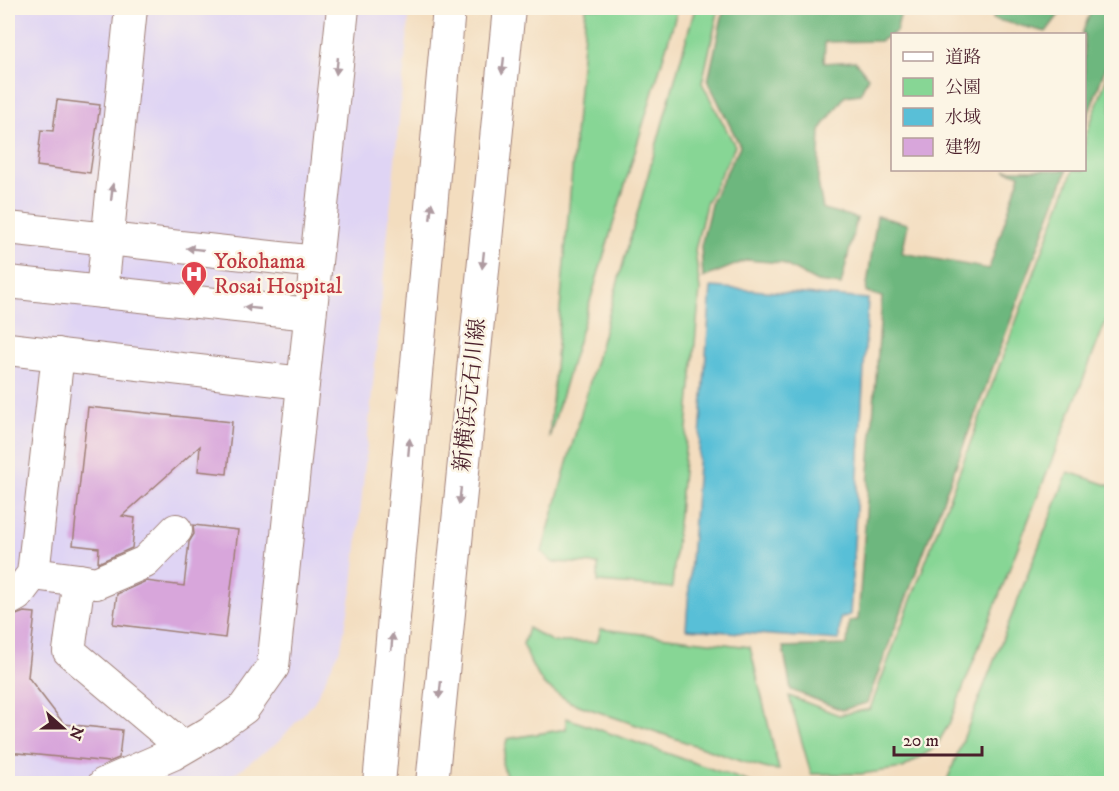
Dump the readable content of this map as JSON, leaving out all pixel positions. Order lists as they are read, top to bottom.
{
  "streets": {
    "street": ["新横浜元石川線"]
  },
  "places": {
    "hospital": ["Yokohama Rosai Hospital"]
  },
  "legend": [
    "道路",
    "公園",
    "水域",
    "建物"
  ],
  "scale_bar": "20 m",
  "north": "right"
}
